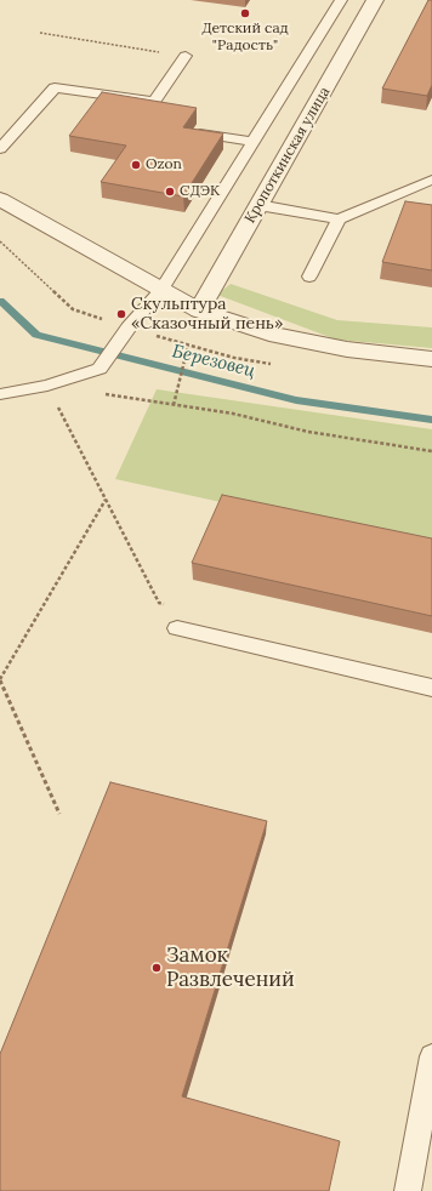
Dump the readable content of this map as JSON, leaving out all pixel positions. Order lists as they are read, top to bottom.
{
  "streets": {
    "street": ["Кропоткинская улица"]
  },
  "water": ["Березовец"],
  "places": [
    "Детский сад \"Радость\"",
    "Ozon",
    "СДЭК",
    "Скульптура «Сказочный пень»",
    "Замок Развлечений"
  ]
}
